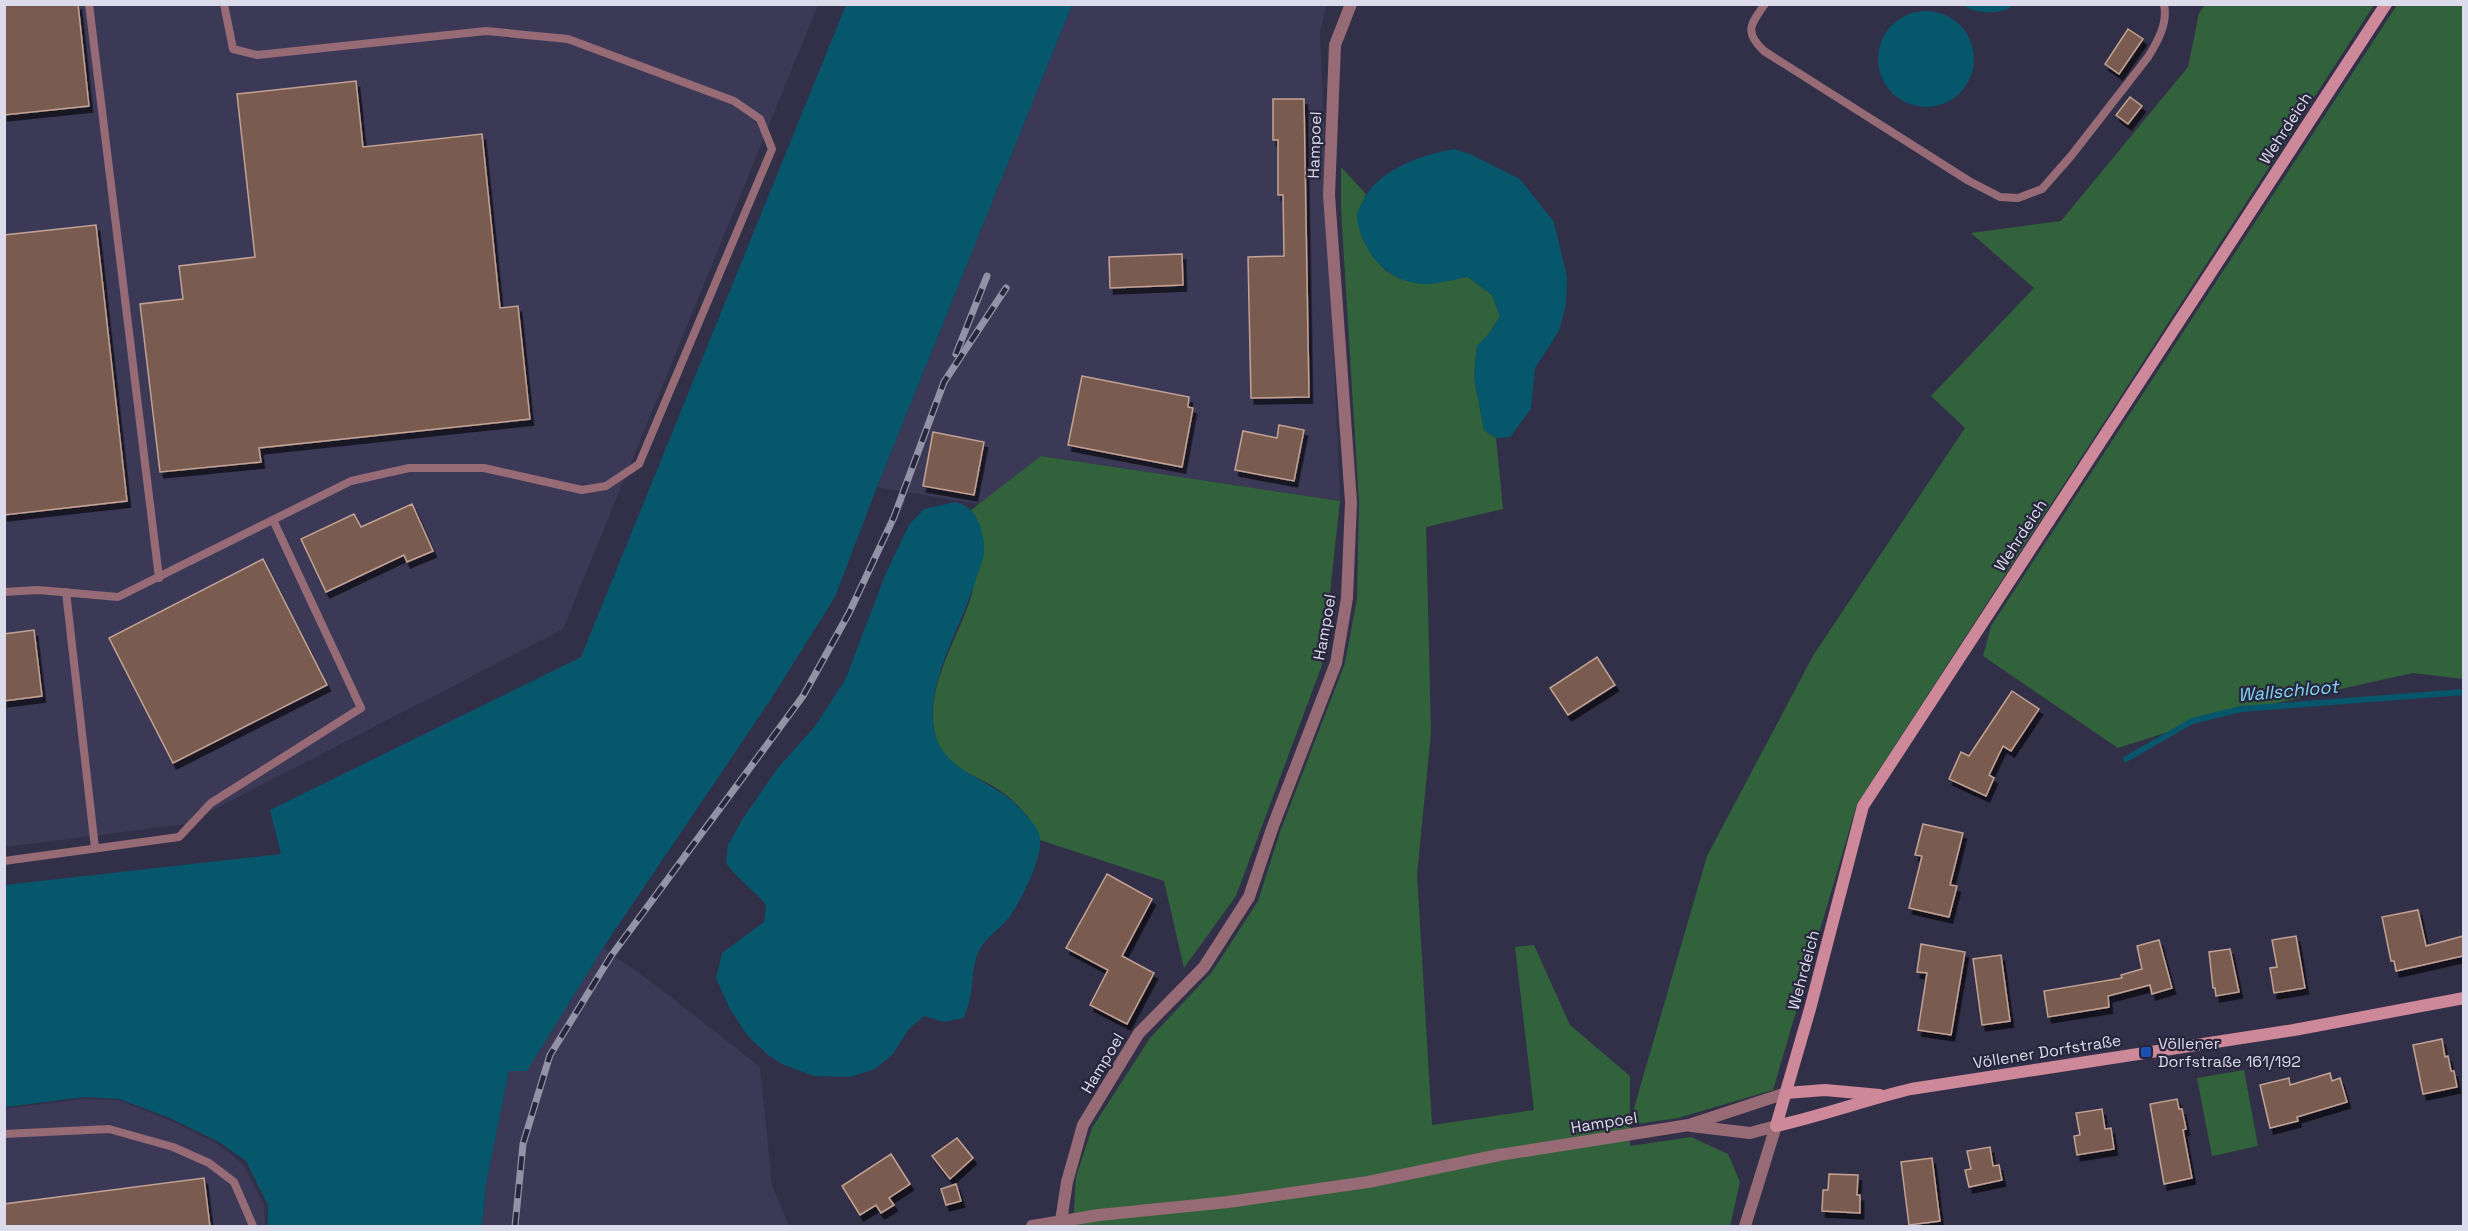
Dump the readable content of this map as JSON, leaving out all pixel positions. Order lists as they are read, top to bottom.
{
  "streets": {
    "street": ["Wehrdeich", "Hampoel", "Völlener Dorfstraße"]
  },
  "crossings": [
    ["Wehrdeich", "Hampoel"],
    ["Wehrdeich", "Völlener Dorfstraße"],
    ["Hampoel", "Völlener Dorfstraße"]
  ],
  "water": ["Wallschloot"],
  "places": {
    "transit": ["Völlener Dorfstraße 161/192"]
  }
}
